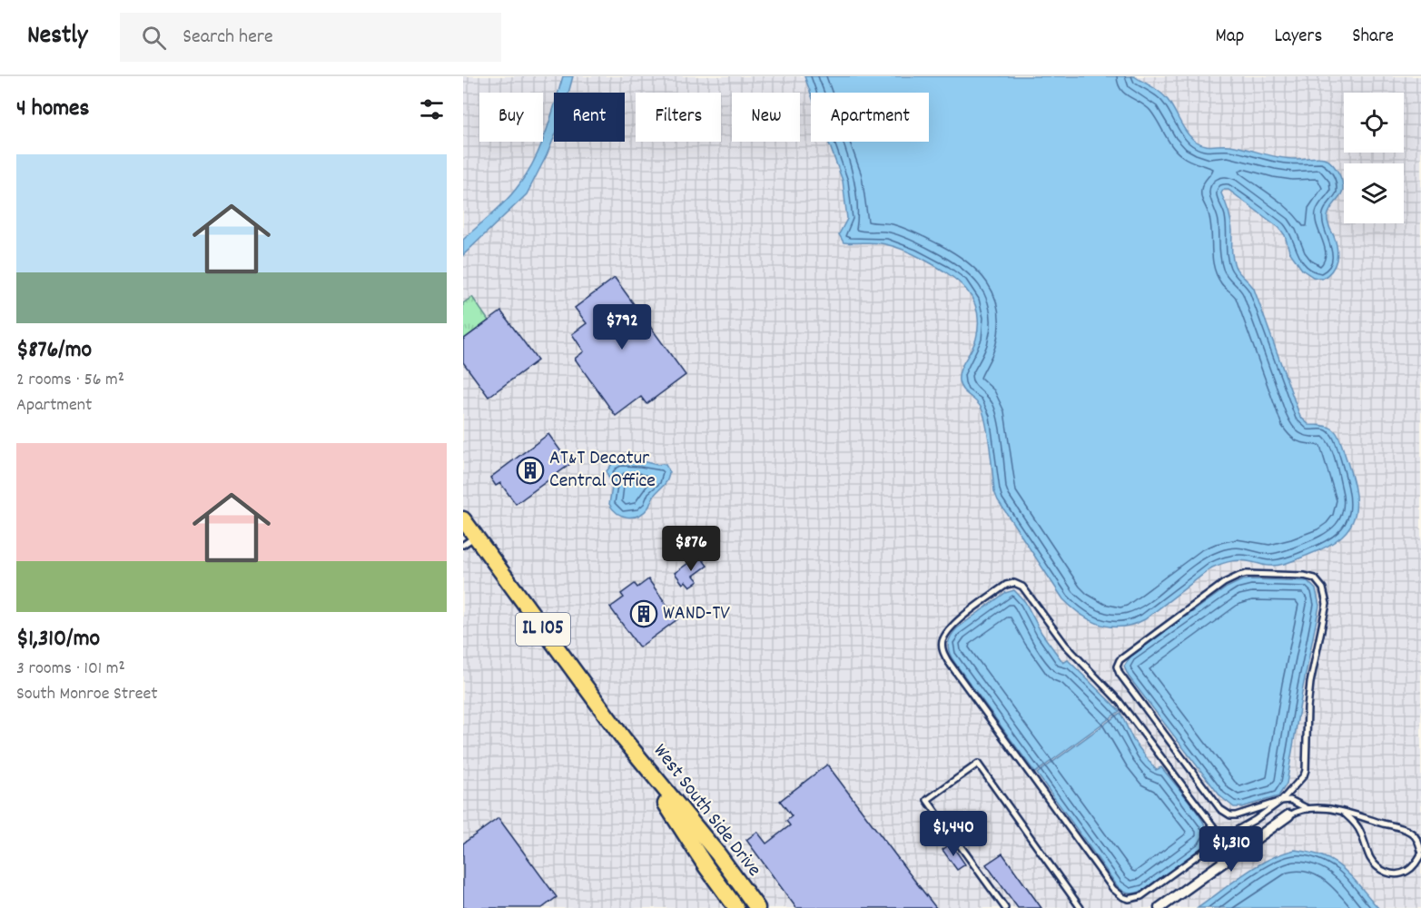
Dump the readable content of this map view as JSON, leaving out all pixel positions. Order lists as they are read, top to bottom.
{
  "streets": {
    "main road": ["IL 105", "West South Side Drive"]
  },
  "places": {
    "building": ["AT&T Decatur Central Office", "WAND-TV"]
  },
  "page": {
    "header": "Nestly",
    "search": "Search here",
    "nav": ["Map", "Layers", "Share"],
    "heading": "4 homes",
    "chip": [
      "Buy",
      "Rent",
      "Filters",
      "New",
      "Apartment"
    ],
    "list": [
      {
        "name": "$876/mo",
        "note": "2 rooms · 56 m² · Apartment"
      },
      {
        "name": "$1,310/mo",
        "note": "3 rooms · 101 m² · South Monroe Street"
      }
    ],
    "price": [
      "$792",
      "$876",
      "$1,440",
      "$1,310"
    ]
  }
}
